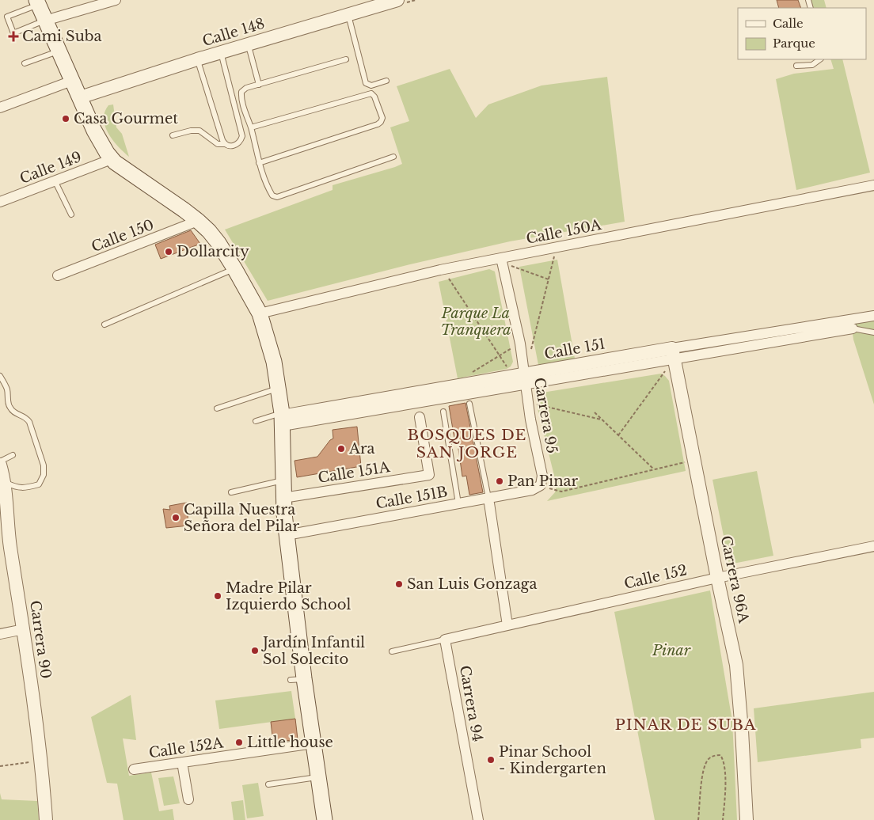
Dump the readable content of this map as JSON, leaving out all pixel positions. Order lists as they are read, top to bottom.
{
  "streets": {
    "street": [
      "Calle 148",
      "Calle 149",
      "Calle 150A",
      "Calle 150",
      "Calle 151",
      "Carrera 95",
      "Calle 151A",
      "Calle 151B",
      "Calle 152",
      "Carrera 96A",
      "Carrera 90",
      "Carrera 94",
      "Calle 152A"
    ]
  },
  "crossings": [
    ["Calle 150A", "Carrera 95"],
    ["Calle 151", "Carrera 95"],
    ["Calle 151", "Carrera 96A"],
    ["Carrera 95", "Calle 151B"],
    ["Calle 152", "Carrera 96A"],
    ["Calle 152", "Carrera 94"]
  ],
  "districts": ["BOSQUES DE SAN JORGE", "PINAR DE SUBA"],
  "parks": ["Parque La Tranquera", "Pinar"],
  "places": {
    "health": ["Cami Suba"],
    "other": [
      "Casa Gourmet",
      "Dollarcity",
      "Ara",
      "Pan Pinar",
      "Capilla Nuestra Señora del Pilar",
      "San Luis Gonzaga",
      "Madre Pilar Izquierdo School",
      "Jardín Infantil Sol Solecito",
      "Little house",
      "Pinar School - Kindergarten"
    ]
  },
  "legend": ["Calle", "Parque"]
}
